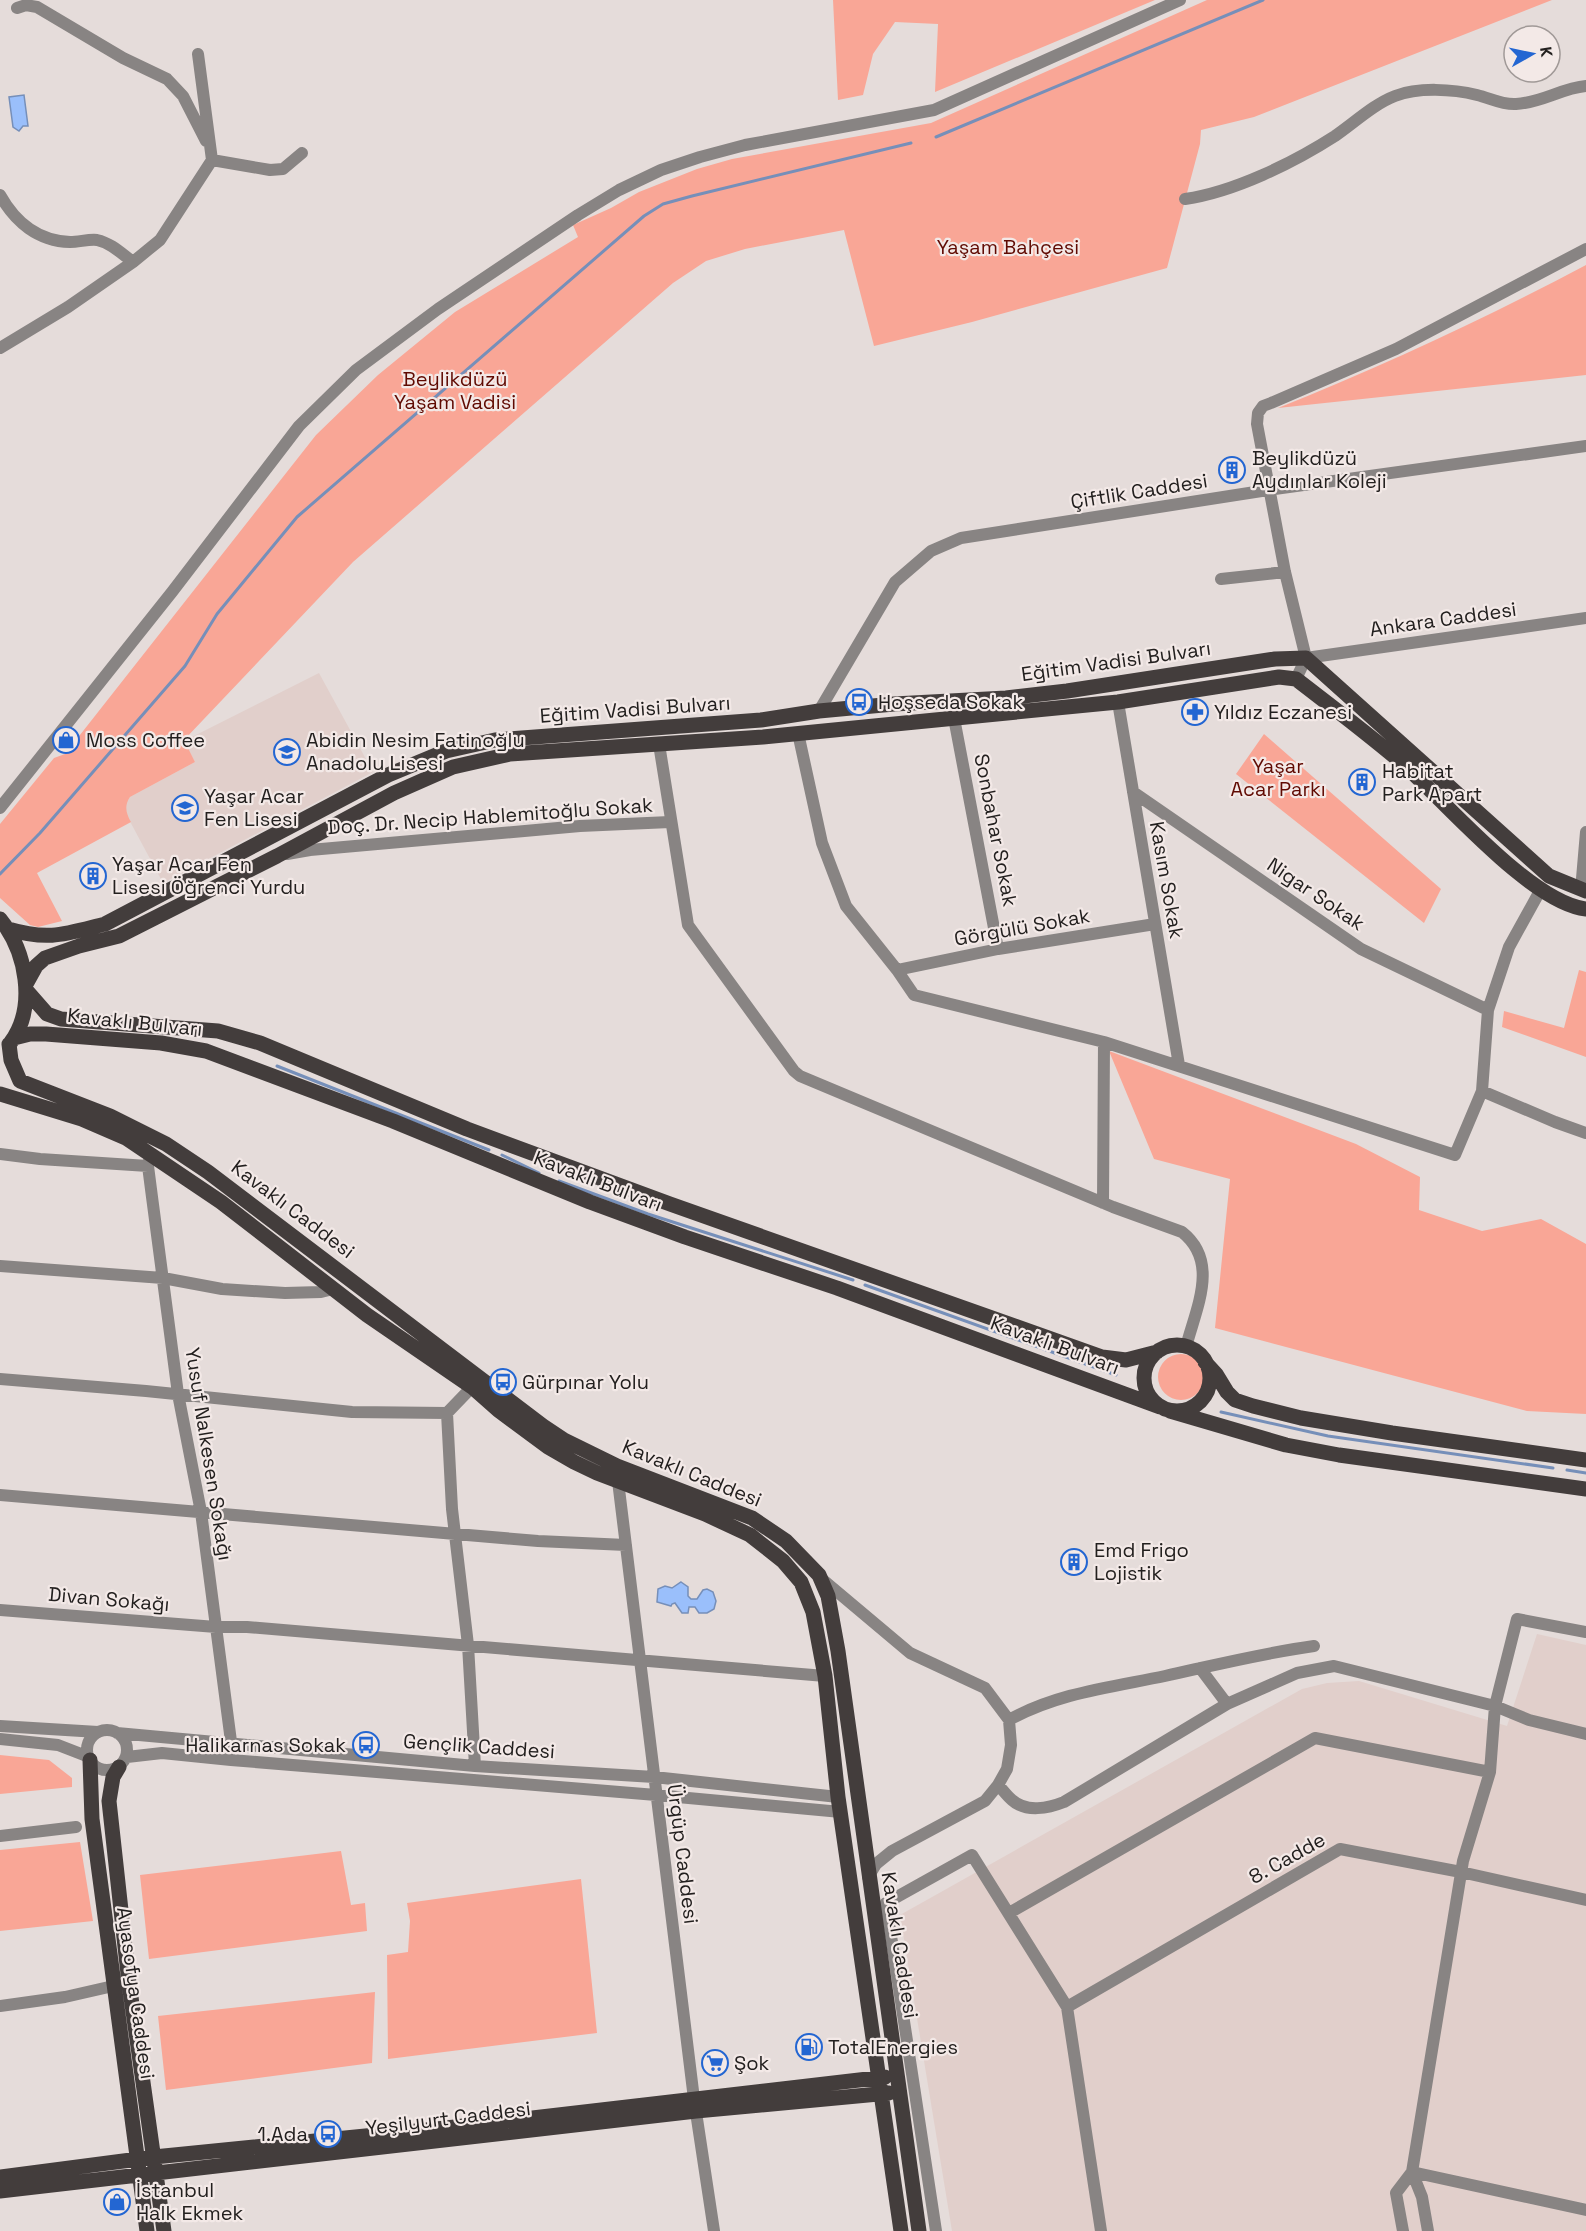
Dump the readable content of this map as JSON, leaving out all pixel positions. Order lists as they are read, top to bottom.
{
  "streets": {
    "main road": [
      "Eğitim Vadisi Bulvarı",
      "Kavaklı Bulvarı",
      "Kavaklı Caddesi",
      "Ayasofya Caddesi",
      "Yeşilyurt Caddesi"
    ],
    "street": [
      "Çiftlik Caddesi",
      "Ankara Caddesi",
      "Doç. Dr. Necip Hablemitoğlu Sokak",
      "Sonbahar Sokak",
      "Kasım Sokak",
      "Nigar Sokak",
      "Görgülü Sokak",
      "Yusuf Nalkesen Sokağı",
      "Divan Sokağı",
      "Gençlik Caddesi",
      "Ürgüp Caddesi",
      "8. Cadde"
    ]
  },
  "crossings": [
    ["Çiftlik Caddesi", "Eğitim Vadisi Bulvarı"],
    ["Ankara Caddesi", "Eğitim Vadisi Bulvarı"],
    ["Eğitim Vadisi Bulvarı", "Doç. Dr. Necip Hablemitoğlu Sokak"],
    ["Eğitim Vadisi Bulvarı", "Sonbahar Sokak"],
    ["Eğitim Vadisi Bulvarı", "Kasım Sokak"],
    ["Eğitim Vadisi Bulvarı", "Kavaklı Bulvarı"],
    ["Sonbahar Sokak", "Görgülü Sokak"],
    ["Kasım Sokak", "Nigar Sokak"],
    ["Kasım Sokak", "Görgülü Sokak"],
    ["Kavaklı Bulvarı", "Kavaklı Caddesi"],
    ["Kavaklı Caddesi", "Yusuf Nalkesen Sokağı"],
    ["Kavaklı Caddesi", "Divan Sokağı"],
    ["Kavaklı Caddesi", "Gençlik Caddesi"],
    ["Kavaklı Caddesi", "Ürgüp Caddesi"],
    ["Kavaklı Caddesi", "Yeşilyurt Caddesi"],
    ["Yusuf Nalkesen Sokağı", "Divan Sokağı"],
    ["Yusuf Nalkesen Sokağı", "Gençlik Caddesi"],
    ["Divan Sokağı", "Ürgüp Caddesi"],
    ["Gençlik Caddesi", "Ürgüp Caddesi"],
    ["Gençlik Caddesi", "Ayasofya Caddesi"],
    ["Ürgüp Caddesi", "Yeşilyurt Caddesi"],
    ["Ayasofya Caddesi", "Yeşilyurt Caddesi"]
  ],
  "parks": ["Yaşam Bahçesi", "Beylikdüzü Yaşam Vadisi", "Yaşar Acar Parkı"],
  "places": {
    "building": [
      "Beylikdüzü Aydınlar Koleji",
      "Habitat Park Apart",
      "Yaşar Acar Fen Lisesi Öğrenci Yurdu",
      "Emd Frigo Lojistik"
    ],
    "bus stop": [
      "Hoşseda Sokak",
      "Gürpınar Yolu",
      "Halikarnas Sokak",
      "1.Ada"
    ],
    "pharmacy": ["Yıldız Eczanesi"],
    "shop": ["Moss Coffee", "İstanbul Halk Ekmek"],
    "school or university": ["Abidin Nesim Fatinoğlu Anadolu Lisesi", "Yaşar Acar Fen Lisesi"],
    "fuel station": ["TotalEnergies"],
    "supermarket": ["Şok"]
  },
  "north": "right"
}
